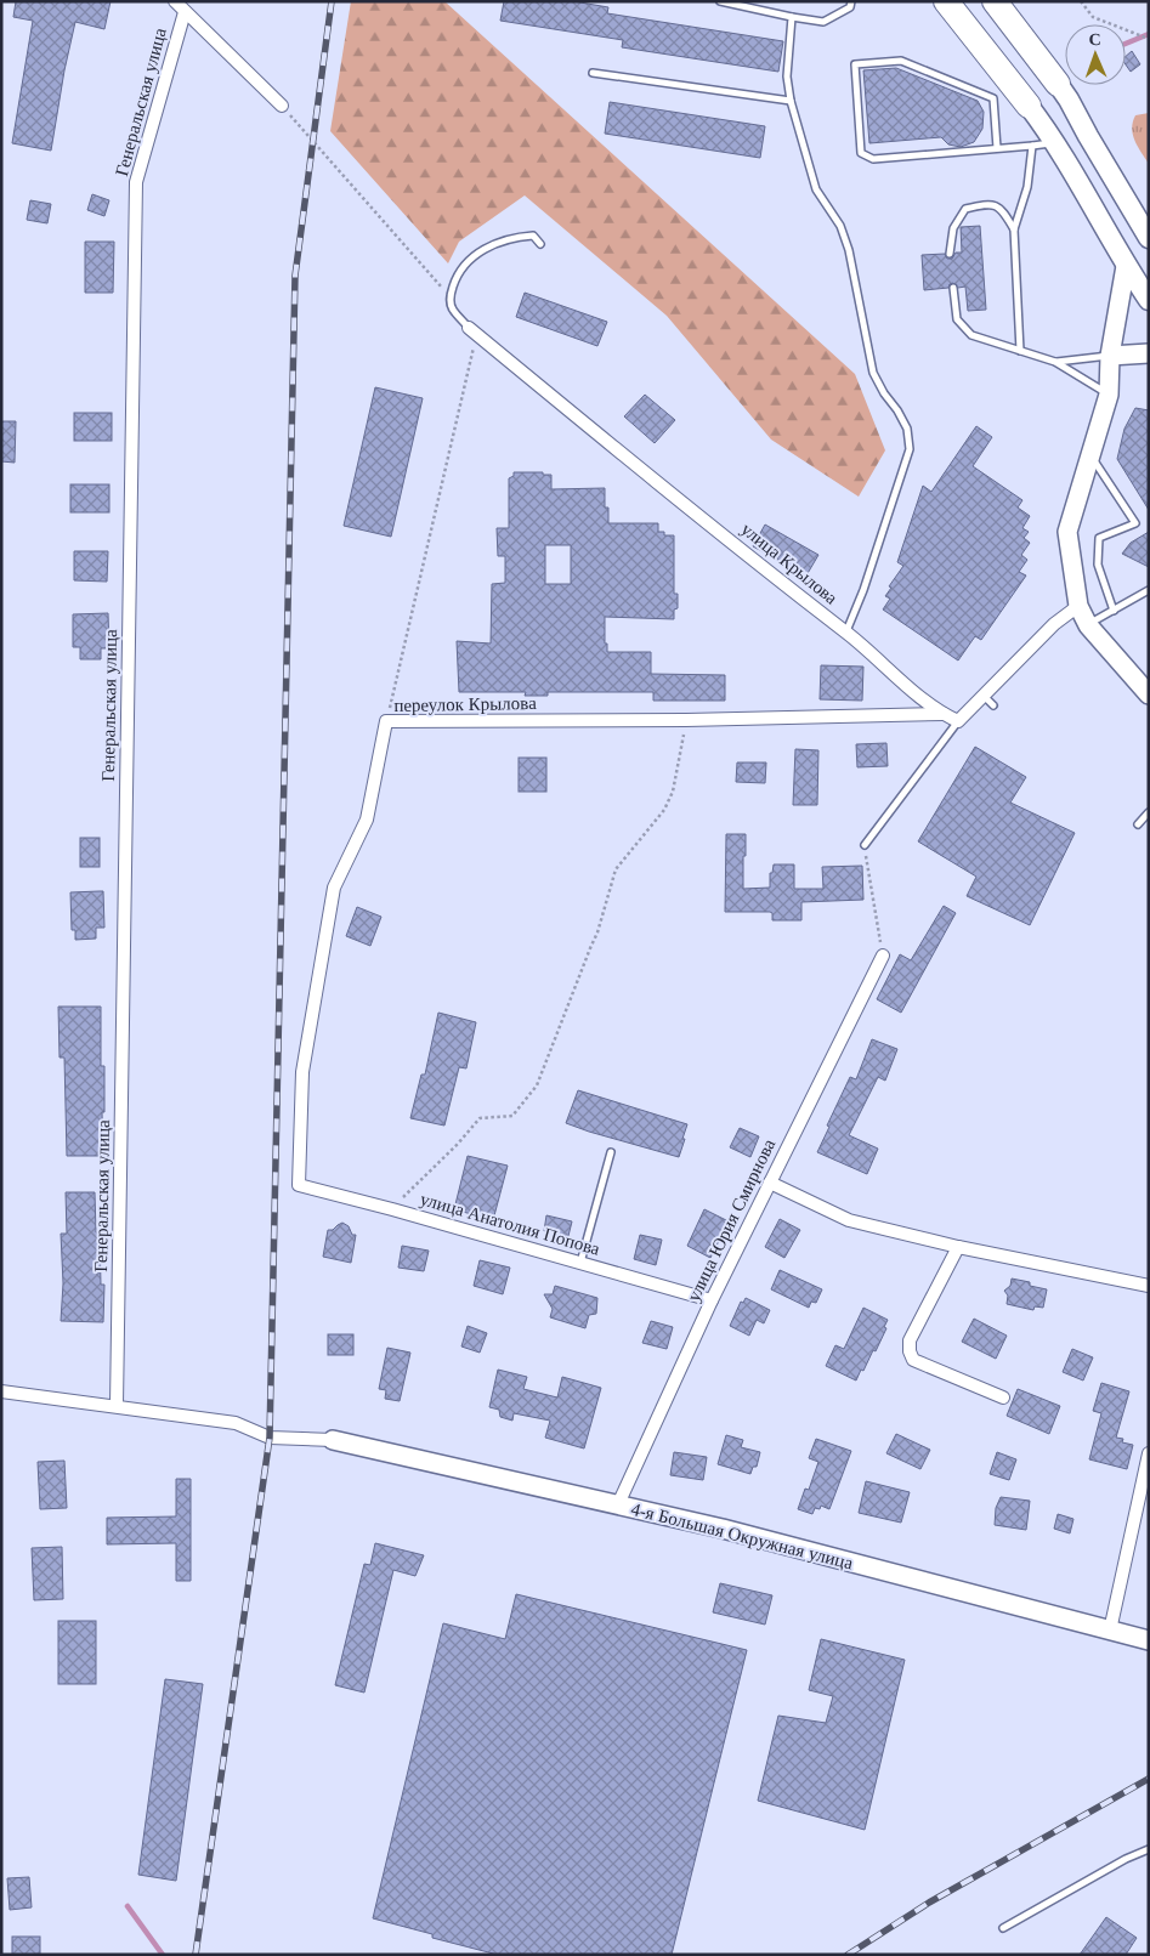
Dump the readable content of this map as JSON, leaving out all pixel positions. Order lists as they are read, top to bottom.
{
  "streets": {
    "street": [
      "Генеральская улица",
      "улица Крылова",
      "переулок Крылова",
      "улица Юрия Смирнова",
      "улица Анатолия Попова",
      "4-я Большая Окружная улица"
    ]
  },
  "crossings": [
    ["улица Крылова", "переулок Крылова"],
    ["переулок Крылова", "улица Анатолия Попова"],
    ["улица Юрия Смирнова", "улица Анатолия Попова"],
    ["улица Юрия Смирнова", "4-я Большая Окружная улица"]
  ],
  "north": "top"
}
